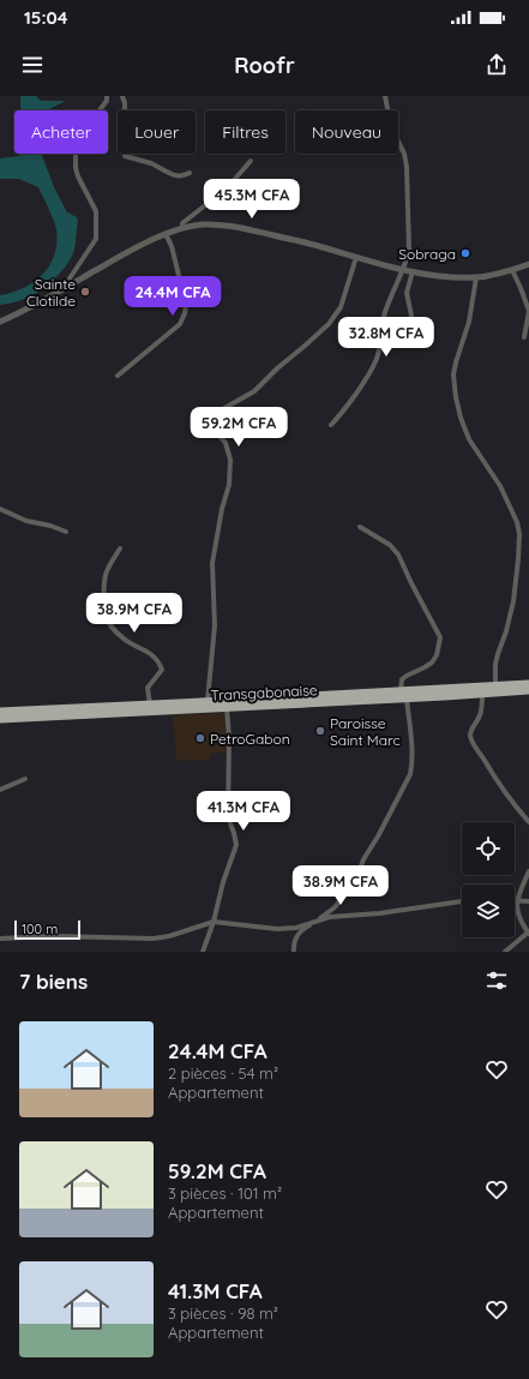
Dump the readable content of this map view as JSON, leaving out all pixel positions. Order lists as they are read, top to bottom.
{
  "streets": {
    "highway": ["Transgabonaise"]
  },
  "places": [
    "Sobraga",
    "Sainte Clotilde",
    "Paroisse Saint Marc",
    "PetroGabon"
  ],
  "scale_bar": "100 m",
  "page": {
    "status": "15:04",
    "header": "Roofr",
    "chip": [
      "Acheter",
      "Louer",
      "Filtres",
      "Nouveau"
    ],
    "price": [
      "45.3M CFA",
      "24.4M CFA",
      "32.8M CFA",
      "59.2M CFA",
      "38.9M CFA",
      "41.3M CFA",
      "38.9M CFA"
    ],
    "scale": "100 m",
    "heading": "7 biens",
    "list": [
      {
        "name": "24.4M CFA",
        "note": "2 pièces · 54 m² · Appartement"
      },
      {
        "name": "59.2M CFA",
        "note": "3 pièces · 101 m² · Appartement"
      },
      {
        "name": "41.3M CFA",
        "note": "3 pièces · 98 m² · Appartement"
      }
    ]
  }
}
